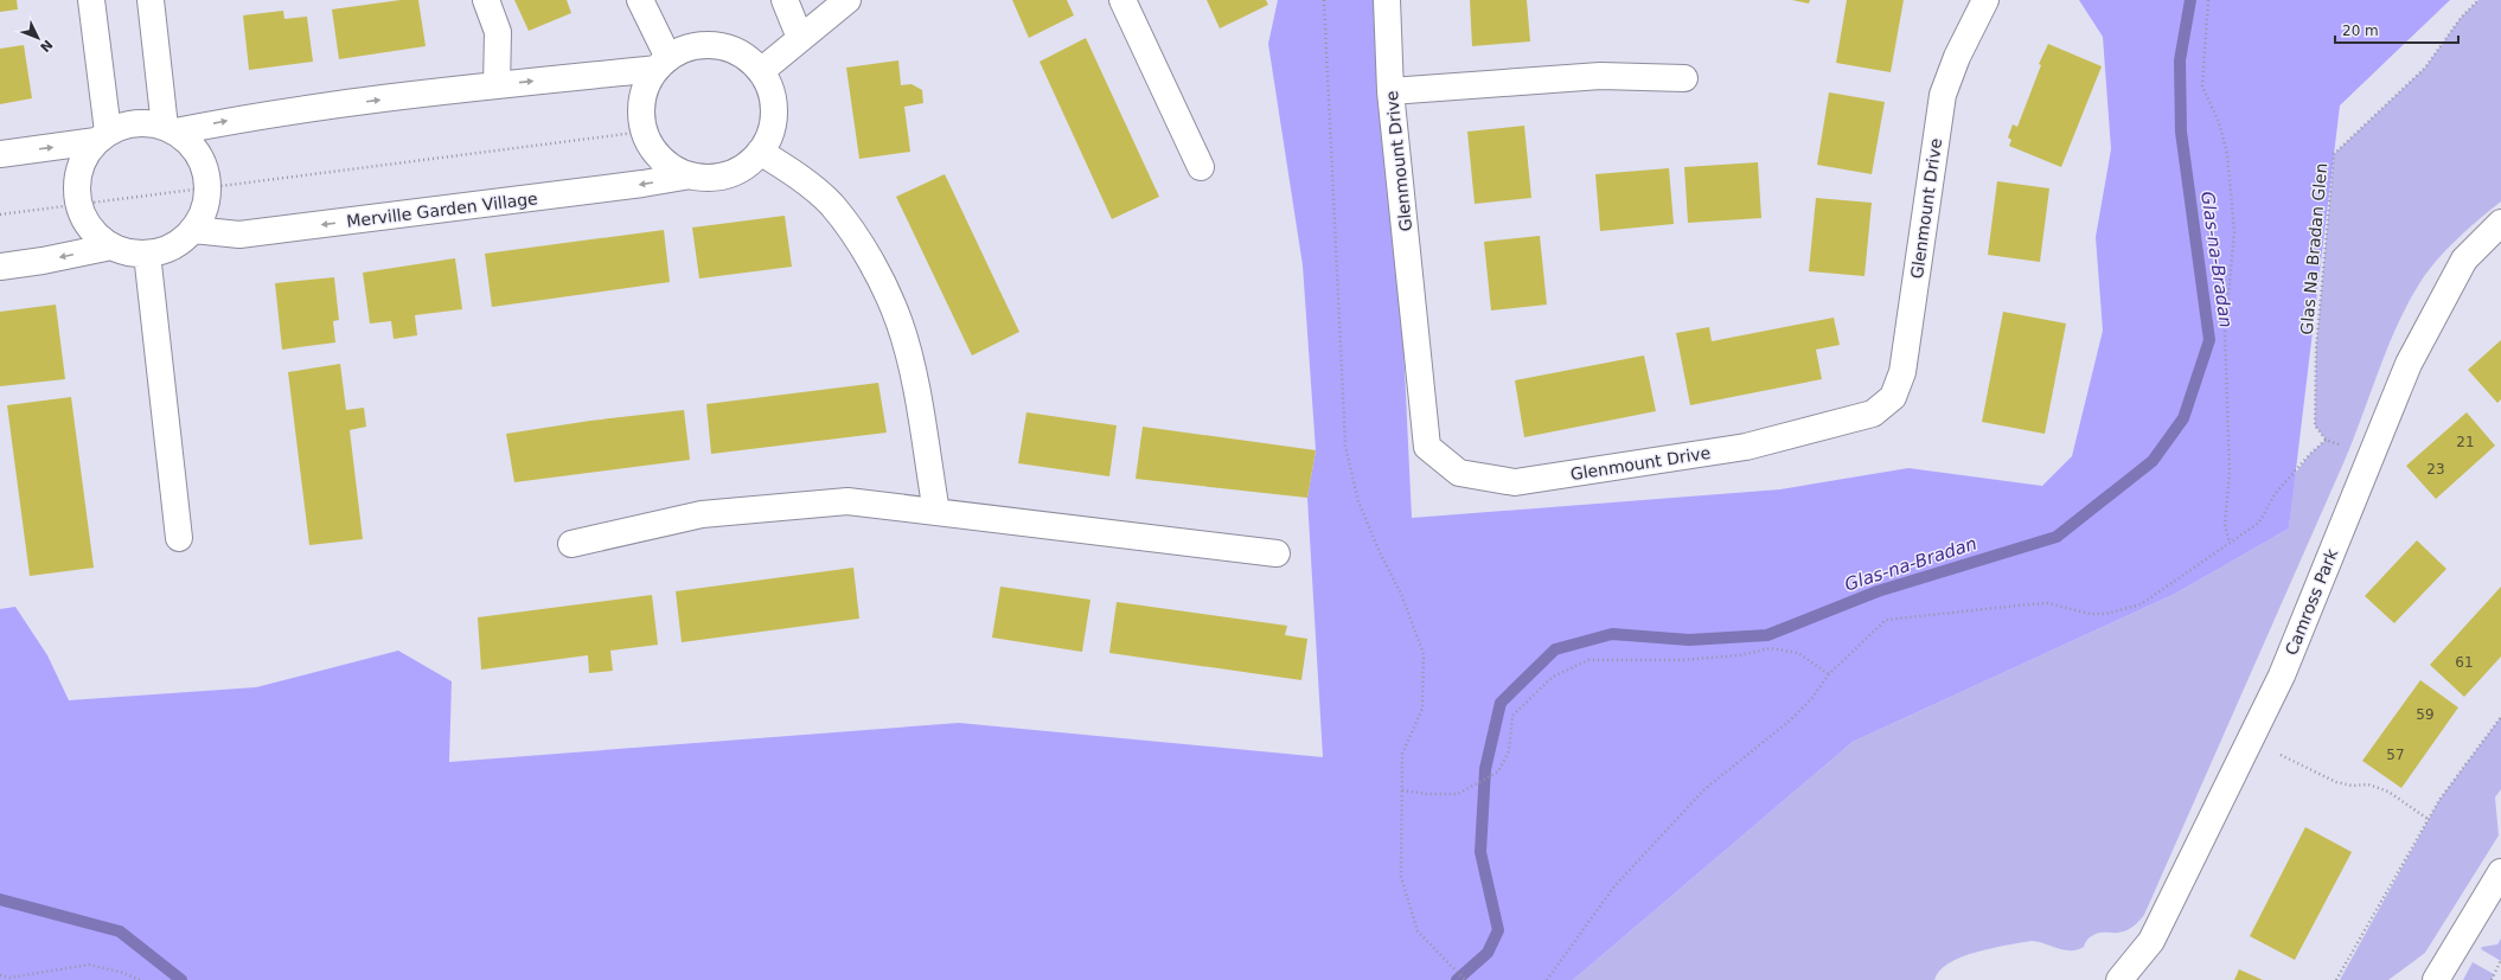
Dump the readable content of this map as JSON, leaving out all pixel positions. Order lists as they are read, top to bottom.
{
  "streets": {
    "street": ["Glenmount Drive", "Merville Garden Village", "Camross Park"],
    "path": ["Glas Na Bradan Glen"]
  },
  "water": ["Glas-na-Bradan"],
  "house_numbers": [
    "21",
    "23",
    "61",
    "59",
    "57"
  ],
  "scale_bar": "20 m",
  "north": "bottom right"
}
